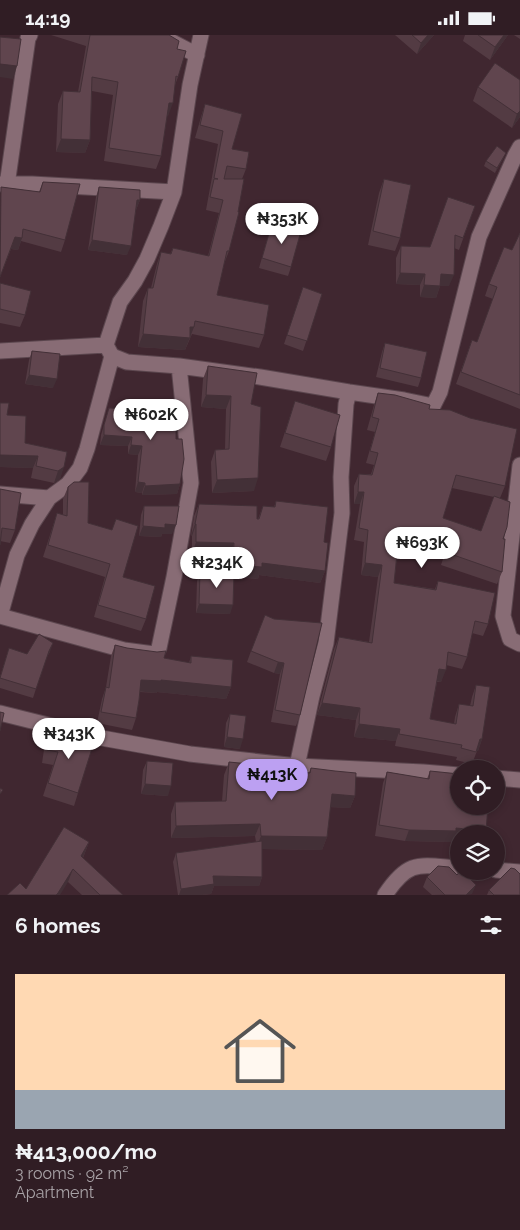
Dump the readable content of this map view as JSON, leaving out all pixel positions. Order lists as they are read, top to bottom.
{
  "page": {
    "status": "14:19",
    "price": [
      "₦353K",
      "₦602K",
      "₦693K",
      "₦234K",
      "₦343K",
      "₦413K"
    ],
    "heading": "6 homes",
    "list": [
      {
        "name": "₦413,000/mo",
        "note": "3 rooms · 92 m² · Apartment"
      }
    ]
  }
}
